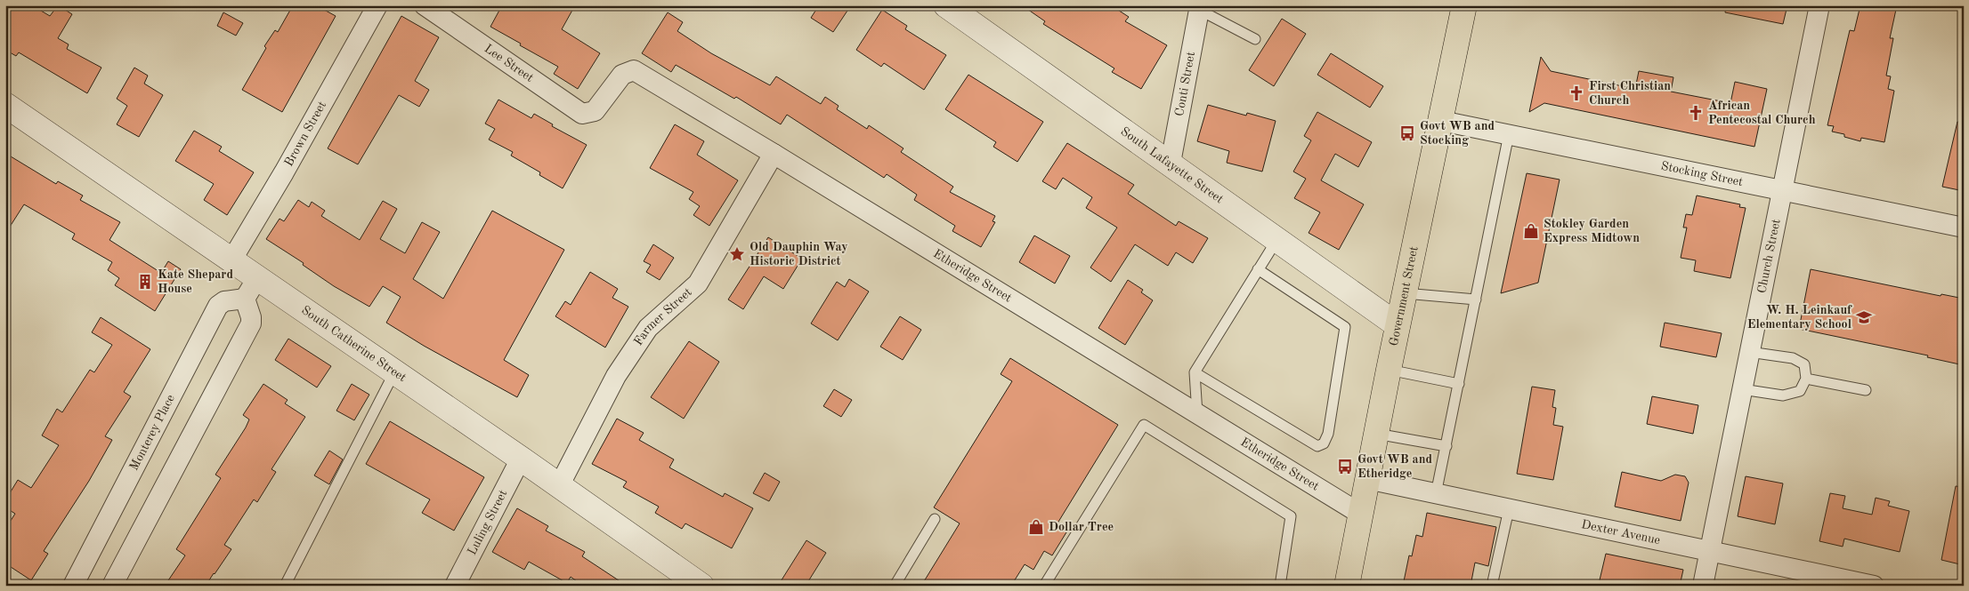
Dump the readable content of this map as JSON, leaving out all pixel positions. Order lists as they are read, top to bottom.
{
  "streets": {
    "main road": ["Government Street"],
    "street": [
      "Lee Street",
      "Conti Street",
      "Brown Street",
      "South Lafayette Street",
      "Stocking Street",
      "Church Street",
      "Etheridge Street",
      "Farmer Street",
      "South Catherine Street",
      "Monterey Place",
      "Luling Street",
      "Dexter Avenue"
    ]
  },
  "crossings": [
    ["Lee Street", "Etheridge Street"],
    ["Conti Street", "South Lafayette Street"],
    ["Brown Street", "South Catherine Street"],
    ["South Lafayette Street", "Government Street"],
    ["Stocking Street", "Church Street"],
    ["Stocking Street", "Government Street"],
    ["Church Street", "Dexter Avenue"],
    ["Etheridge Street", "Government Street"],
    ["Etheridge Street", "Farmer Street"],
    ["Government Street", "Dexter Avenue"],
    ["Farmer Street", "South Catherine Street"],
    ["South Catherine Street", "Monterey Place"],
    ["South Catherine Street", "Luling Street"]
  ],
  "places": {
    "church": ["First Christian Church", "African Pentecostal Church"],
    "bus stop": ["Govt WB and Stocking", "Govt WB and Etheridge"],
    "shop": ["Stokley Garden Express Midtown", "Dollar Tree"],
    "place": ["Old Dauphin Way Historic District"],
    "building": ["Kate Shepard House"],
    "school or university": ["W. H. Leinkauf Elementary School"]
  }
}
